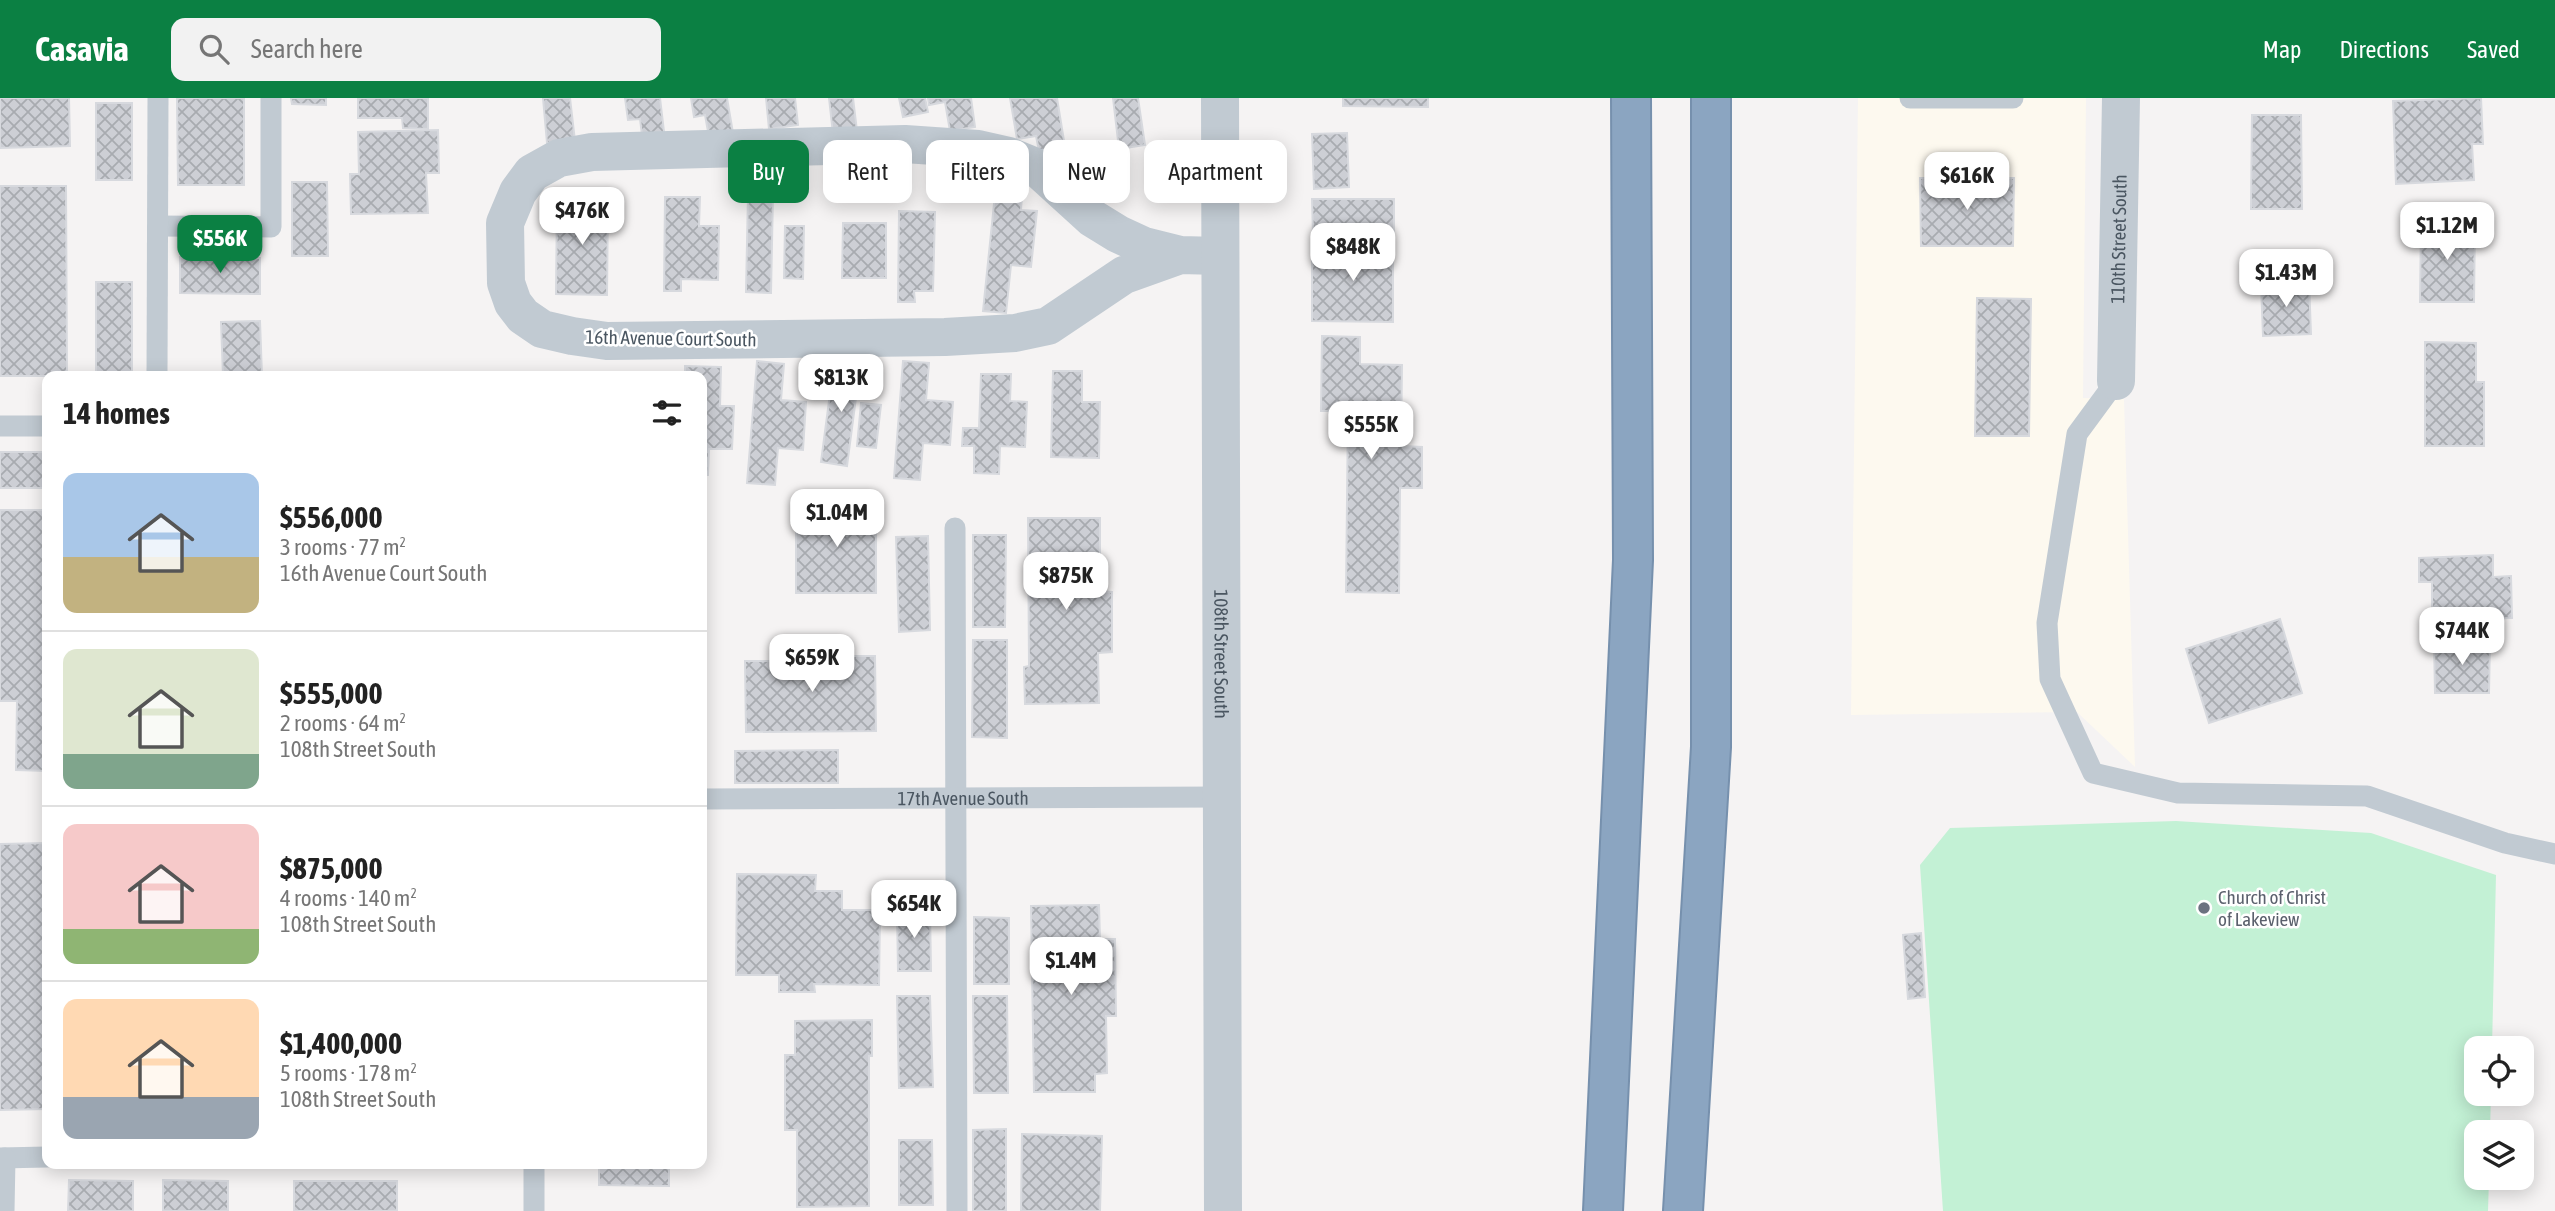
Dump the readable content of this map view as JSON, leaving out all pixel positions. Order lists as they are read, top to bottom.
{
  "streets": {
    "street": ["110th Street South", "16th Avenue Court South", "108th Street South"],
    "lane": ["17th Avenue South"]
  },
  "crossings": [
    ["16th Avenue Court South", "108th Street South"],
    ["108th Street South", "17th Avenue South"]
  ],
  "places": ["Church of Christ of Lakeview"],
  "page": {
    "header": "Casavia",
    "search": "Search here",
    "nav": ["Map", "Directions", "Saved"],
    "chip": [
      "Buy",
      "Rent",
      "Filters",
      "New",
      "Apartment"
    ],
    "price": [
      "$616K",
      "$476K",
      "$1.12M",
      "$556K",
      "$848K",
      "$1.43M",
      "$813K",
      "$555K",
      "$1.04M",
      "$875K",
      "$744K",
      "$659K",
      "$654K",
      "$1.4M"
    ],
    "heading": "14 homes",
    "list": [
      {
        "name": "$556,000",
        "note": "3 rooms · 77 m² · 16th Avenue Court South"
      },
      {
        "name": "$555,000",
        "note": "2 rooms · 64 m² · 108th Street South"
      },
      {
        "name": "$875,000",
        "note": "4 rooms · 140 m² · 108th Street South"
      },
      {
        "name": "$1,400,000",
        "note": "5 rooms · 178 m² · 108th Street South"
      }
    ]
  }
}
